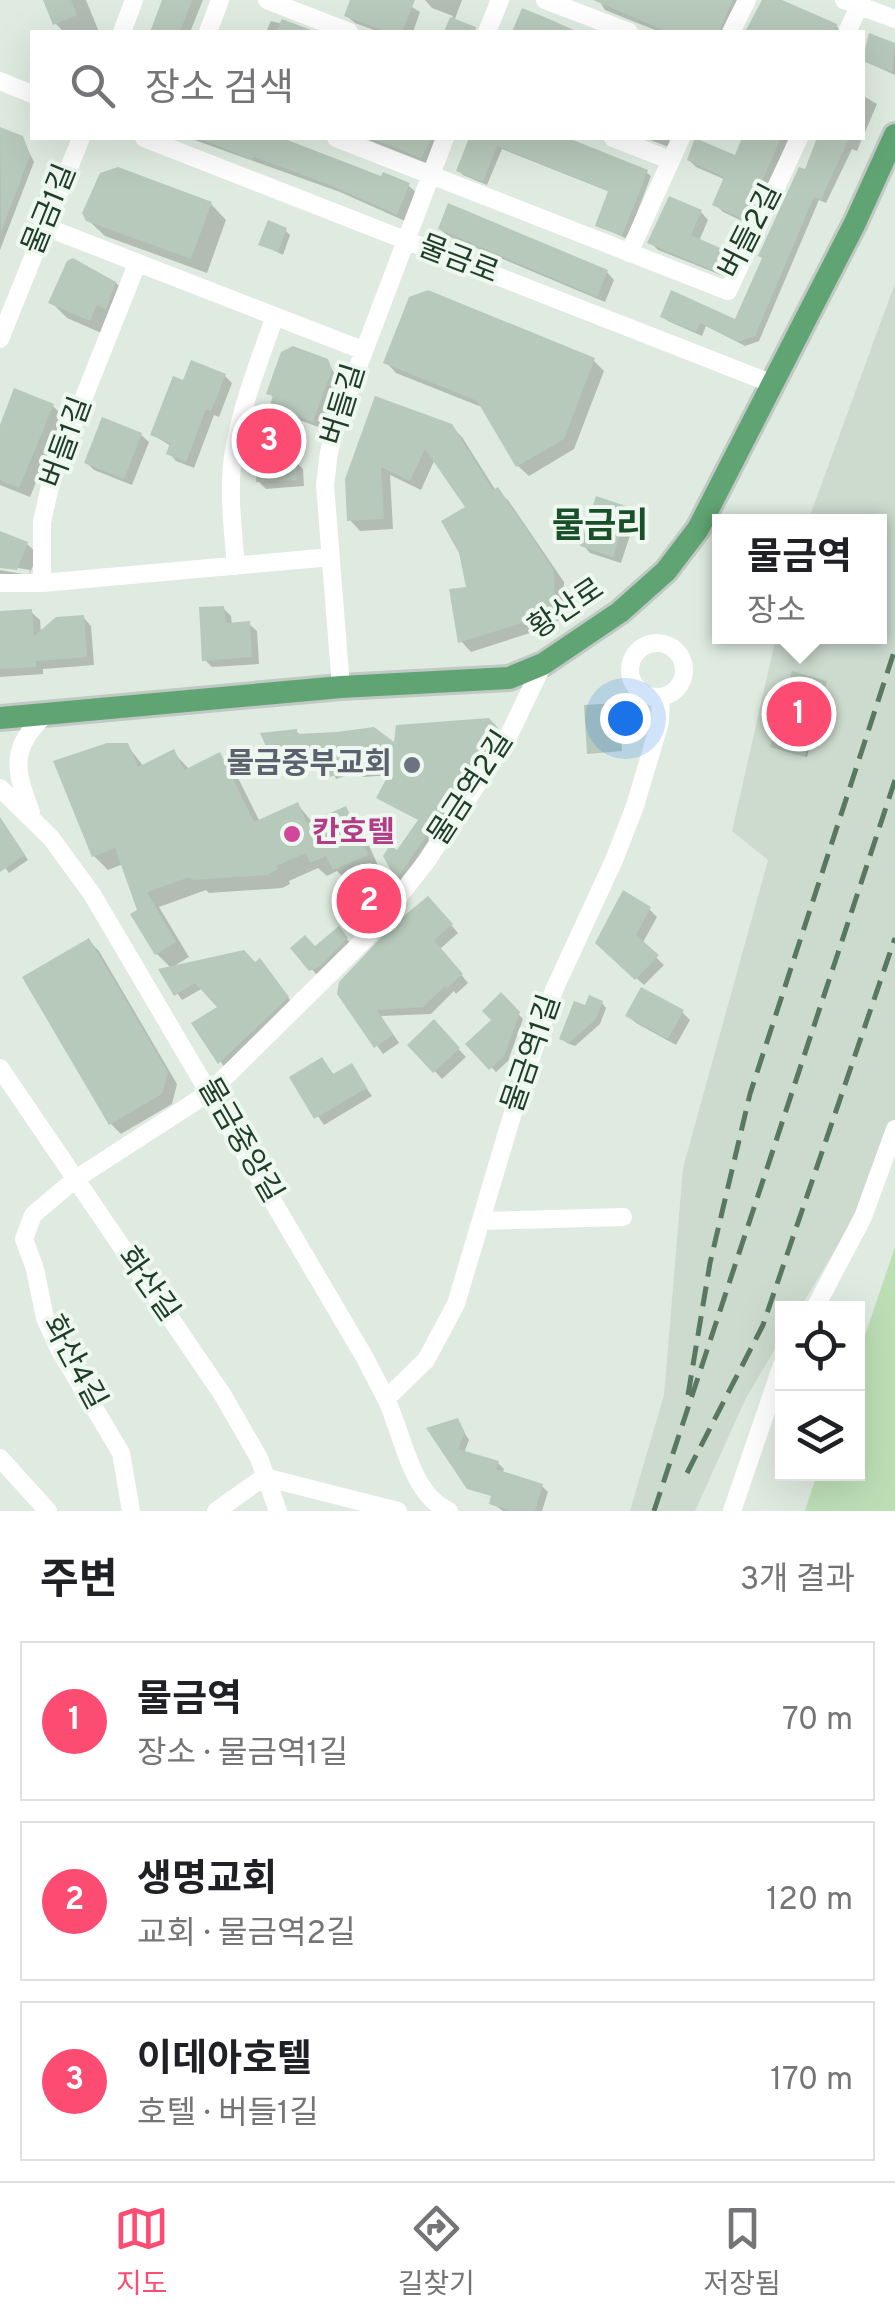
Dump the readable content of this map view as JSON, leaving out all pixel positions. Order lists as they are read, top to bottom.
{
  "streets": {
    "main road": ["황산로"],
    "street": [
      "물금1길",
      "버들2길",
      "물금로",
      "버들길",
      "버들1길",
      "물금역2길",
      "물금역1길",
      "물금중앙길",
      "화산길",
      "화산4길"
    ]
  },
  "crossings": [
    ["버들2길", "버들길"],
    ["물금로", "버들길"],
    ["물금로", "황산로"],
    ["버들길", "황산로"],
    ["황산로", "물금역2길"],
    ["물금역2길", "물금중앙길"],
    ["물금역2길", "화산길"],
    ["물금역2길", "화산4길"],
    ["물금역1길", "물금중앙길"]
  ],
  "districts": ["물금리"],
  "places": ["물금중부교회", "칸호텔"],
  "page": {
    "search": "장소 검색",
    "pins": ["3", "1", "2"],
    "popup": ["물금역", "장소"],
    "heading": ["주변", "3개 결과"],
    "list": [
      {
        "mark": "1",
        "name": "물금역",
        "note": "장소 · 물금역1길",
        "value": "70 m"
      },
      {
        "mark": "2",
        "name": "생명교회",
        "note": "교회 · 물금역2길",
        "value": "120 m"
      },
      {
        "mark": "3",
        "name": "이데아호텔",
        "note": "호텔 · 버들1길",
        "value": "170 m"
      }
    ],
    "nav": ["지도", "길찾기", "저장됨"]
  }
}
